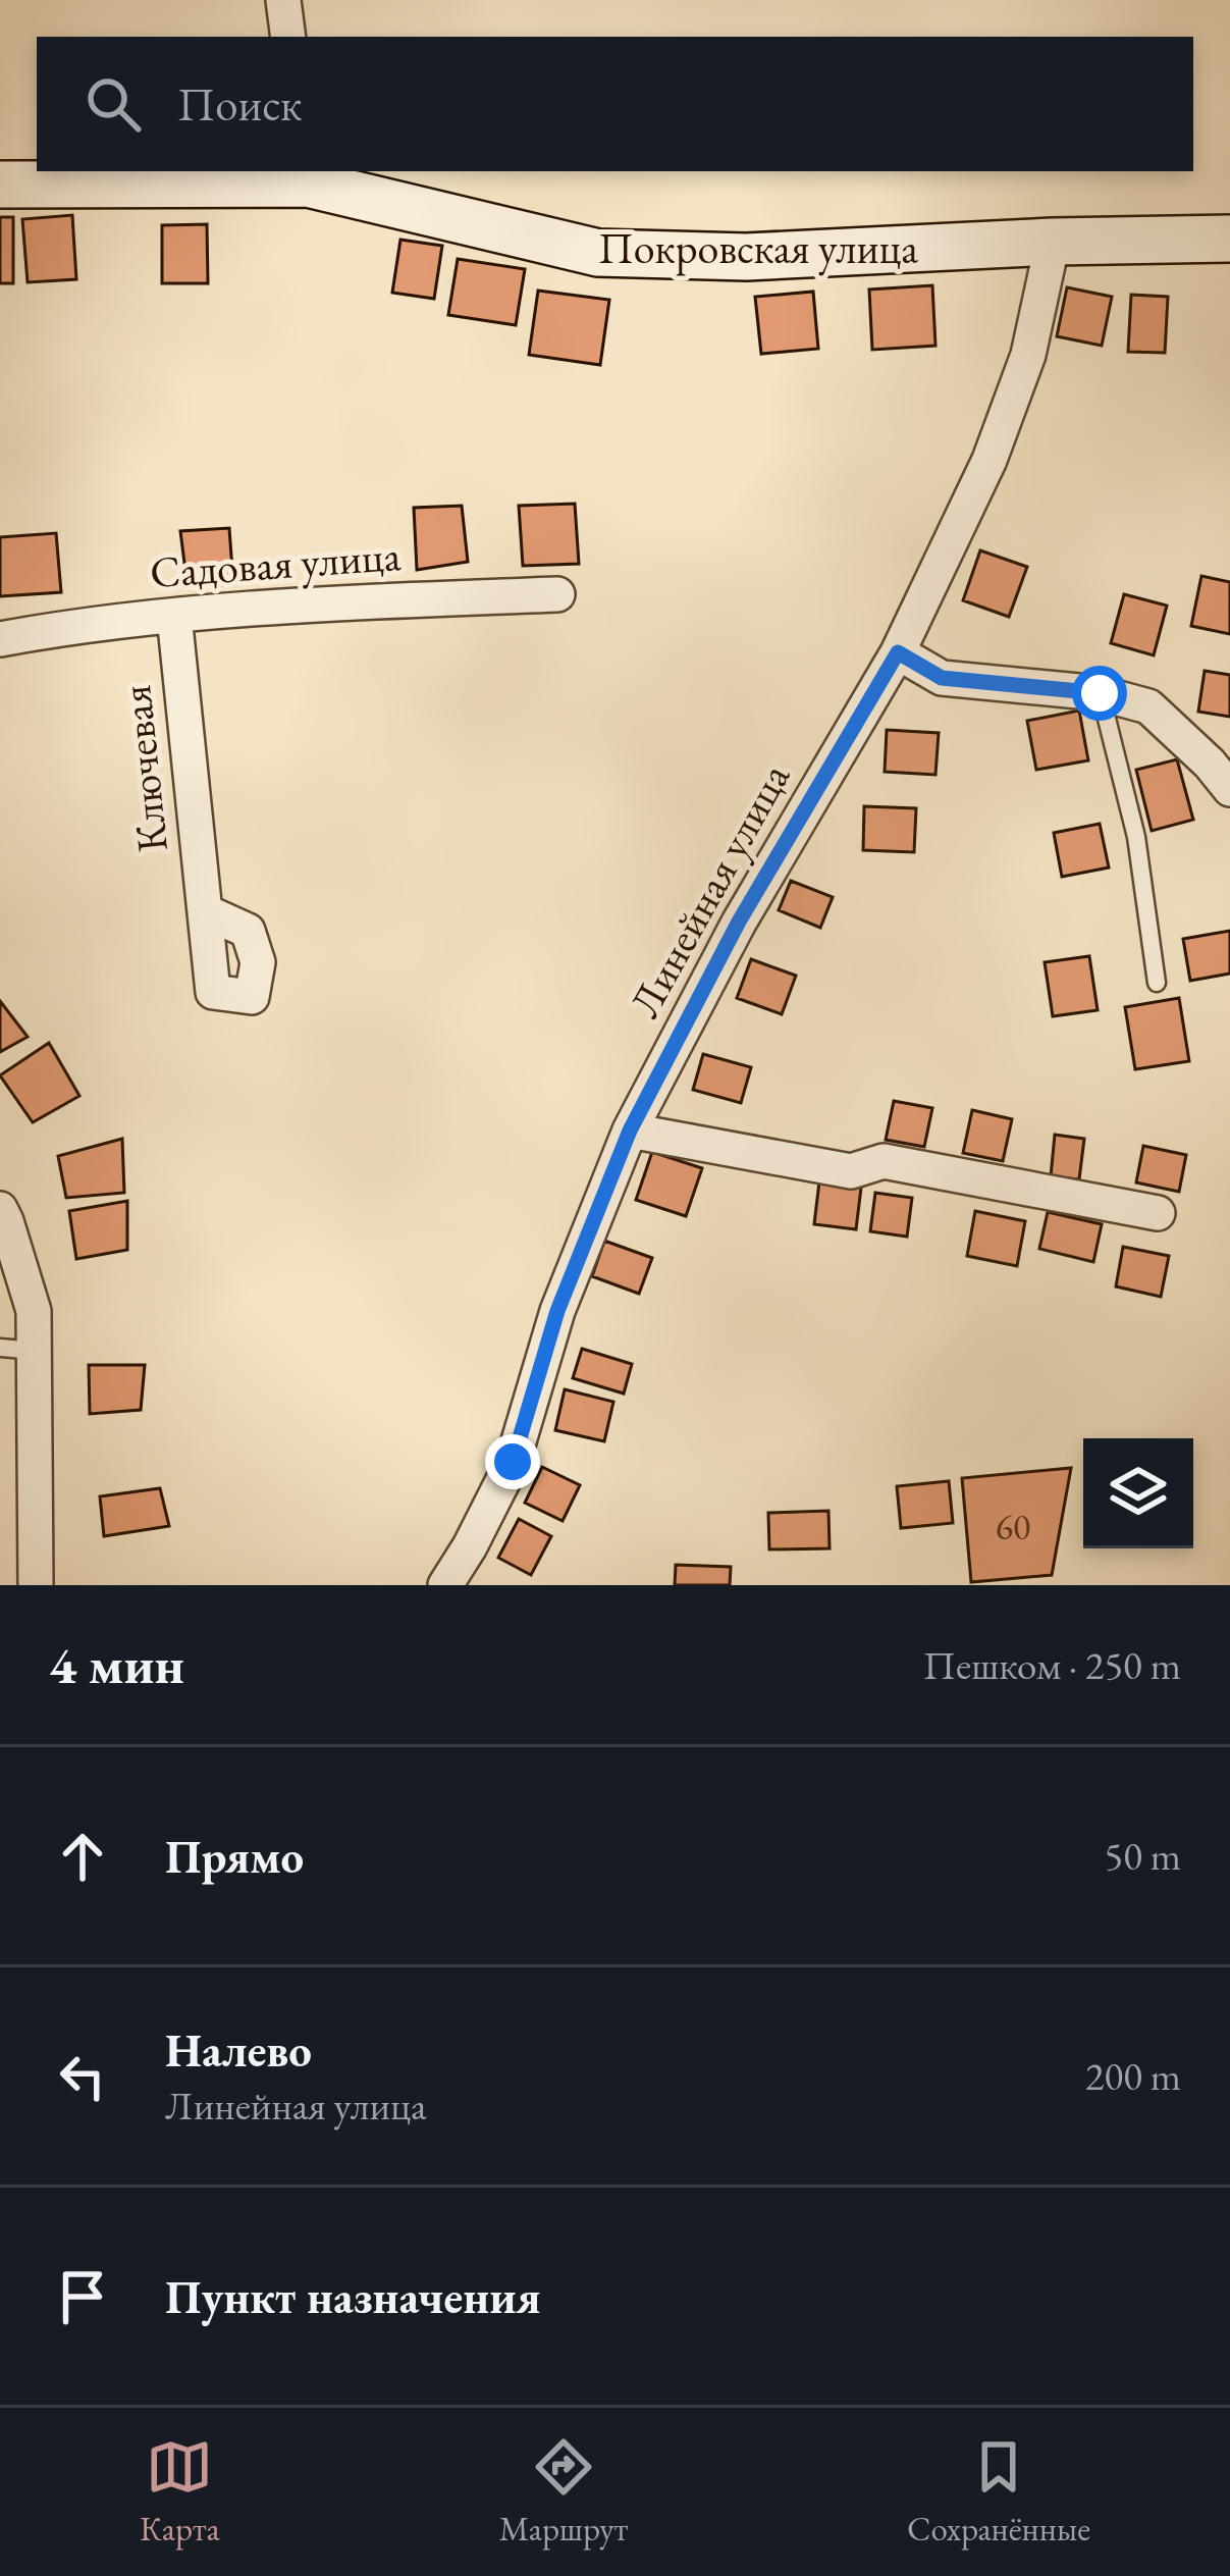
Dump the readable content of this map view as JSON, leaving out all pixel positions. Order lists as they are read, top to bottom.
{
  "streets": {
    "street": [
      "Покровская улица",
      "Садовая улица",
      "Ключевая",
      "Линейная улица"
    ]
  },
  "crossings": [
    ["Покровская улица", "Линейная улица"],
    ["Садовая улица", "Ключевая"]
  ],
  "house_numbers": ["60"],
  "page": {
    "search": "Поиск",
    "heading": ["4 мин", "Пешком · 250 m"],
    "list": [
      ["Прямо", "50 m"],
      ["Налево", "Линейная улица", "200 m"],
      "Пункт назначения"
    ],
    "nav": ["Карта", "Маршрут", "Сохранённые"]
  }
}
